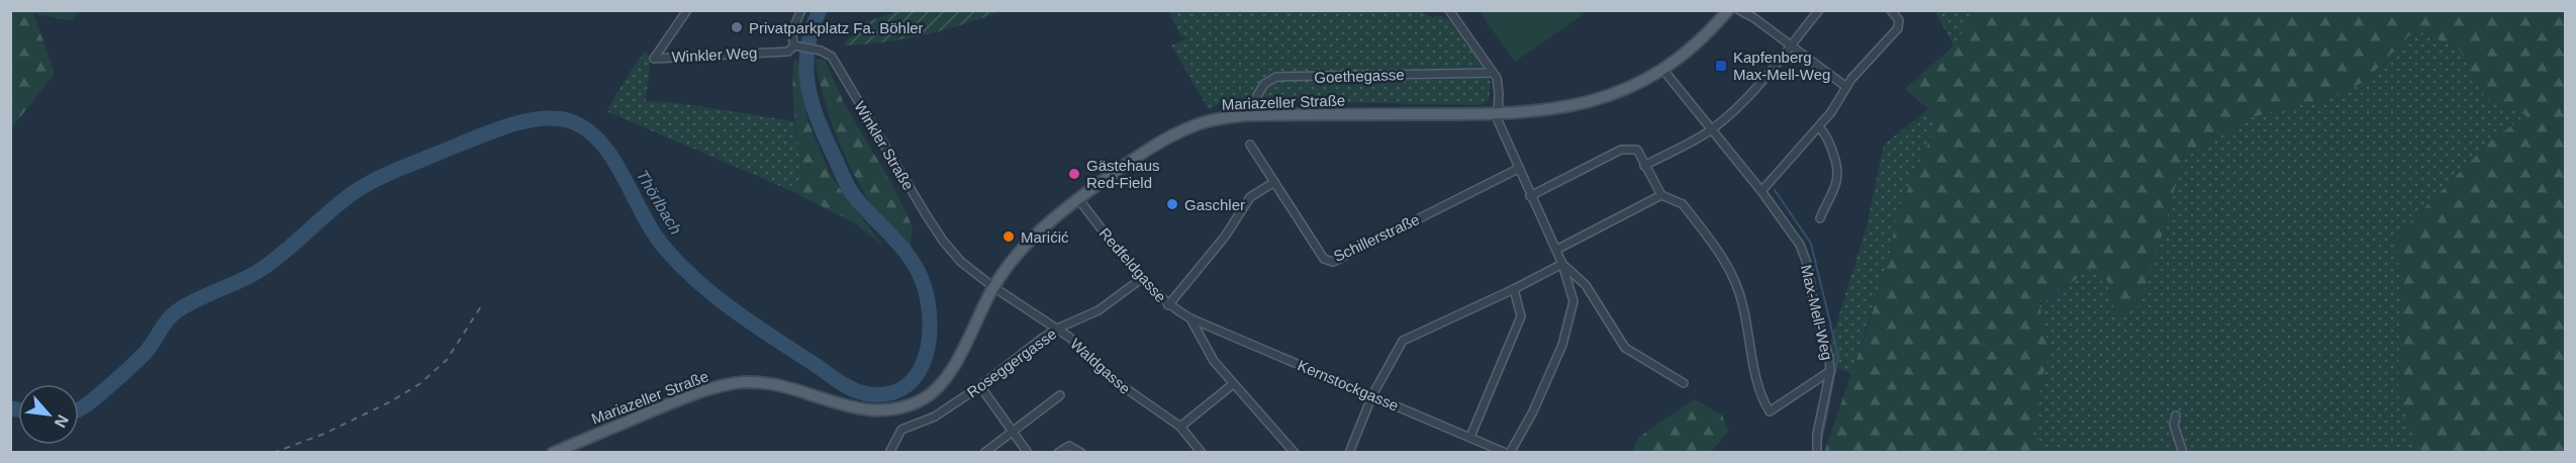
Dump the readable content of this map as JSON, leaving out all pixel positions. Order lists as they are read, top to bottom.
{
  "streets": {
    "main road": ["Mariazeller Straße"],
    "street": [
      "Winkler Weg",
      "Goethegasse",
      "Winkler Straße",
      "Schillerstraße",
      "Redfeldgasse",
      "Max-Mell-Weg",
      "Roseggergasse",
      "Waldgasse",
      "Kernstockgasse"
    ]
  },
  "crossings": [
    ["Winkler Weg", "Winkler Straße"],
    ["Goethegasse", "Mariazeller Straße"],
    ["Goethegasse", "Kernstockgasse"],
    ["Mariazeller Straße", "Winkler Straße"],
    ["Mariazeller Straße", "Redfeldgasse"],
    ["Mariazeller Straße", "Max-Mell-Weg"],
    ["Mariazeller Straße", "Waldgasse"],
    ["Mariazeller Straße", "Kernstockgasse"],
    ["Winkler Straße", "Waldgasse"],
    ["Schillerstraße", "Kernstockgasse"],
    ["Redfeldgasse", "Roseggergasse"],
    ["Redfeldgasse", "Kernstockgasse"],
    ["Roseggergasse", "Waldgasse"]
  ],
  "water": ["Thörlbach"],
  "places": {
    "other": [
      "Privatparkplatz Fa. Böhler",
      "Gästehaus Red-Field",
      "Gaschler",
      "Marićić"
    ],
    "transit": ["Kapfenberg Max-Mell-Weg"]
  },
  "north": "bottom right"
}
